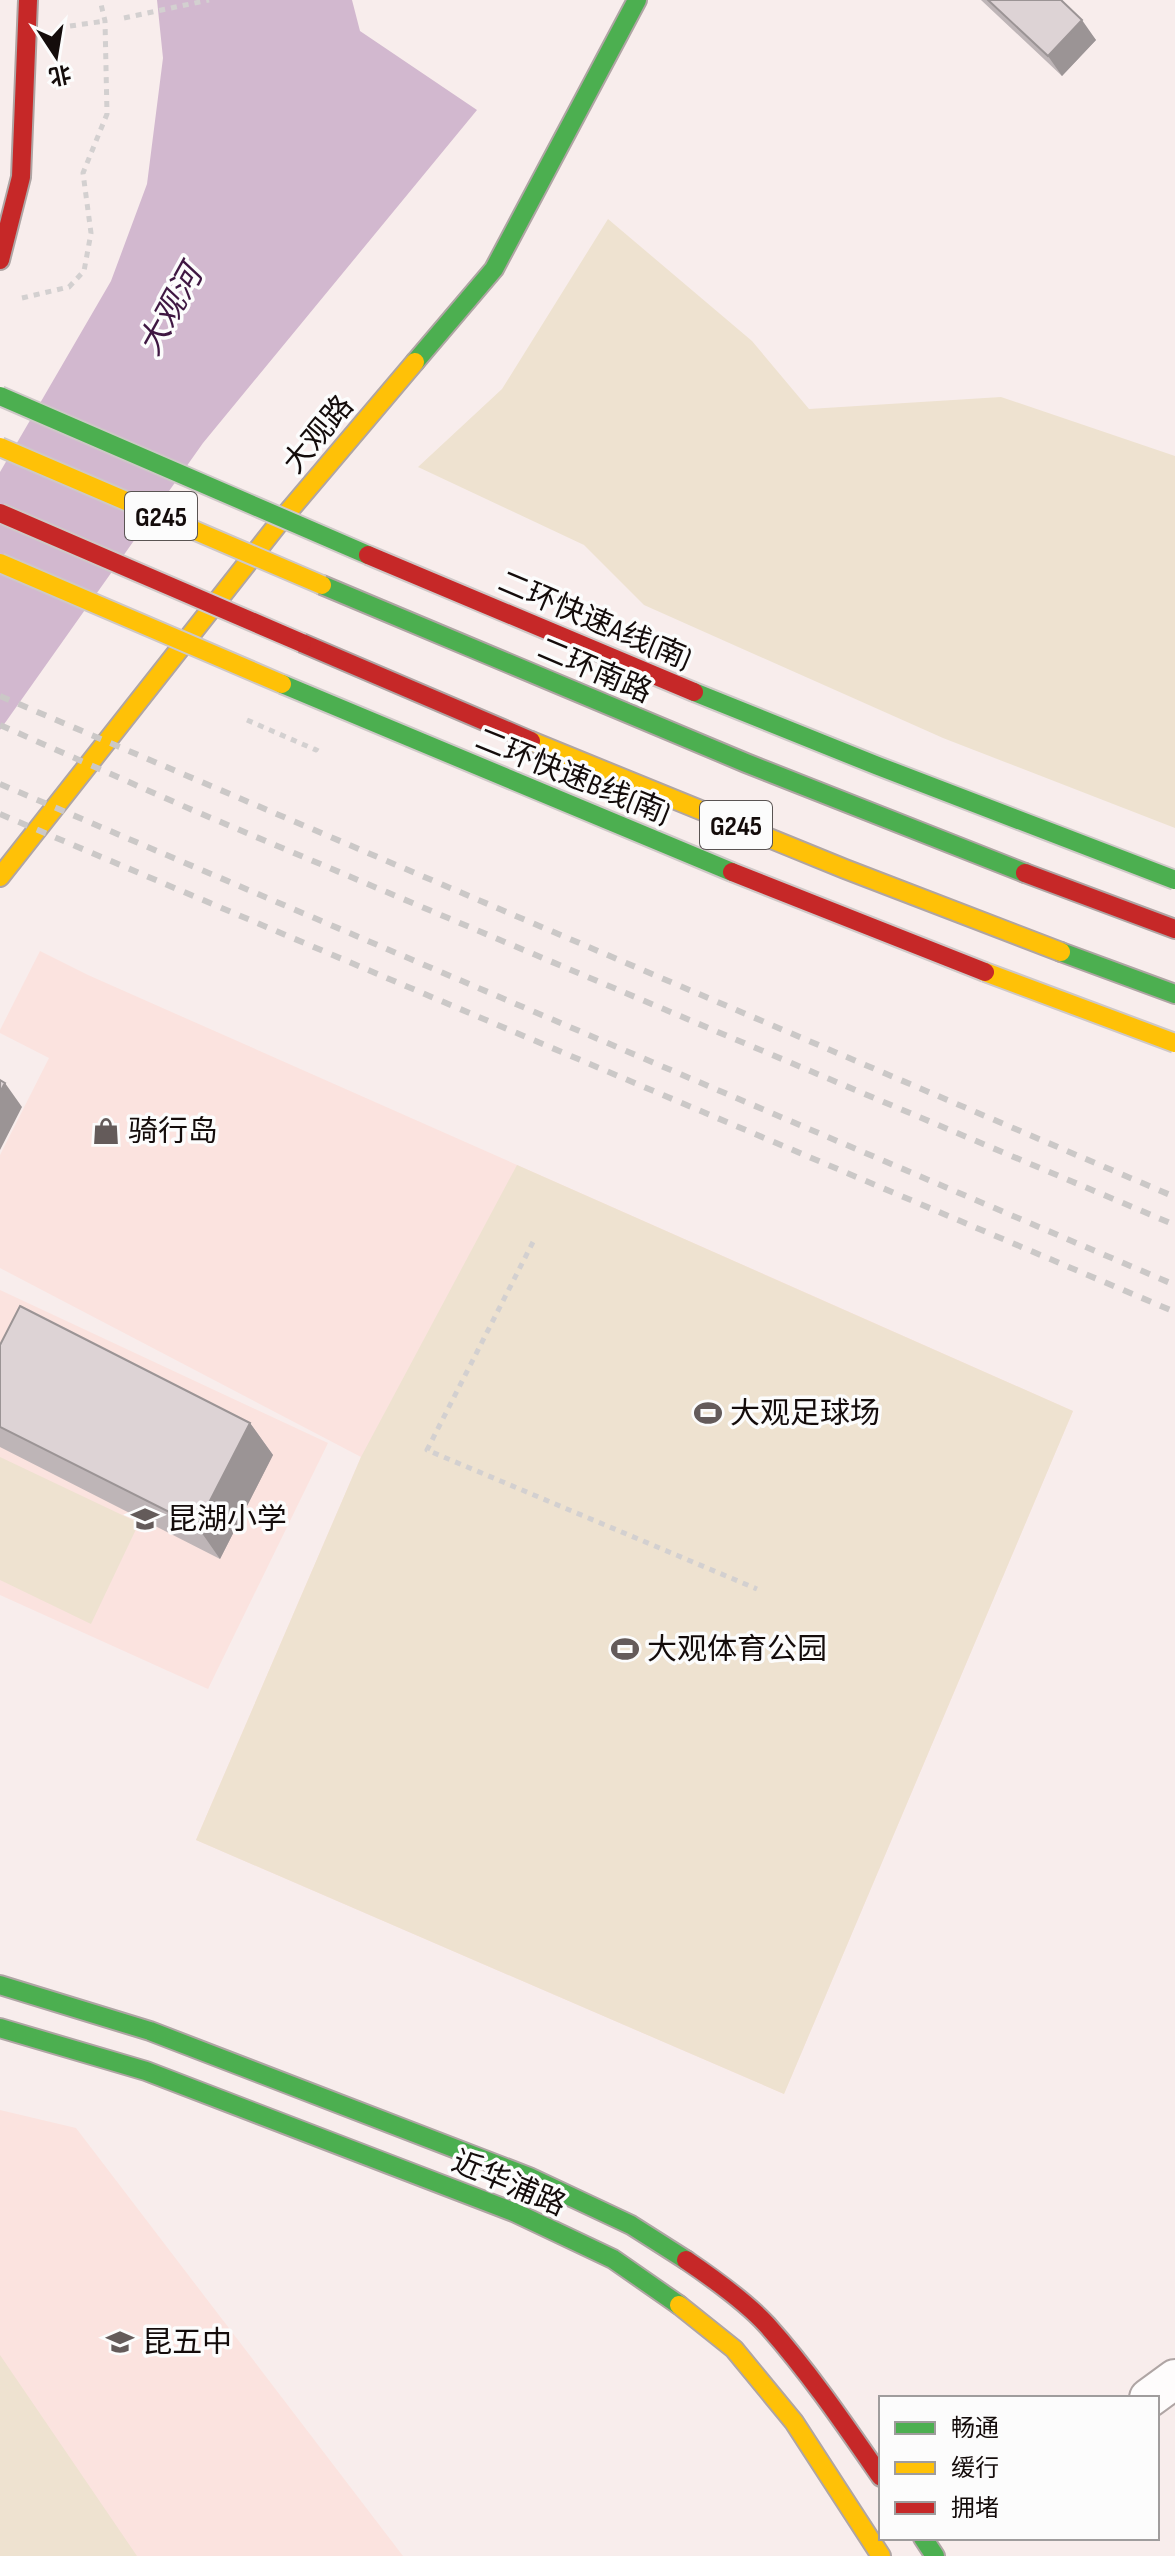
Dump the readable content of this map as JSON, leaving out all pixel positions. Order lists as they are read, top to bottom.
{
  "streets": {
    "main road": [
      "大观路",
      "G245",
      "二环快速A线(南)",
      "二环南路",
      "二环快速B线(南)",
      "近华浦路"
    ]
  },
  "water": ["大观河"],
  "places": {
    "shop": ["骑行岛"],
    "sports": ["大观足球场", "大观体育公园"],
    "school or university": ["昆湖小学", "昆五中"]
  },
  "legend": ["畅通", "缓行", "拥堵"],
  "north": "bottom"
}
